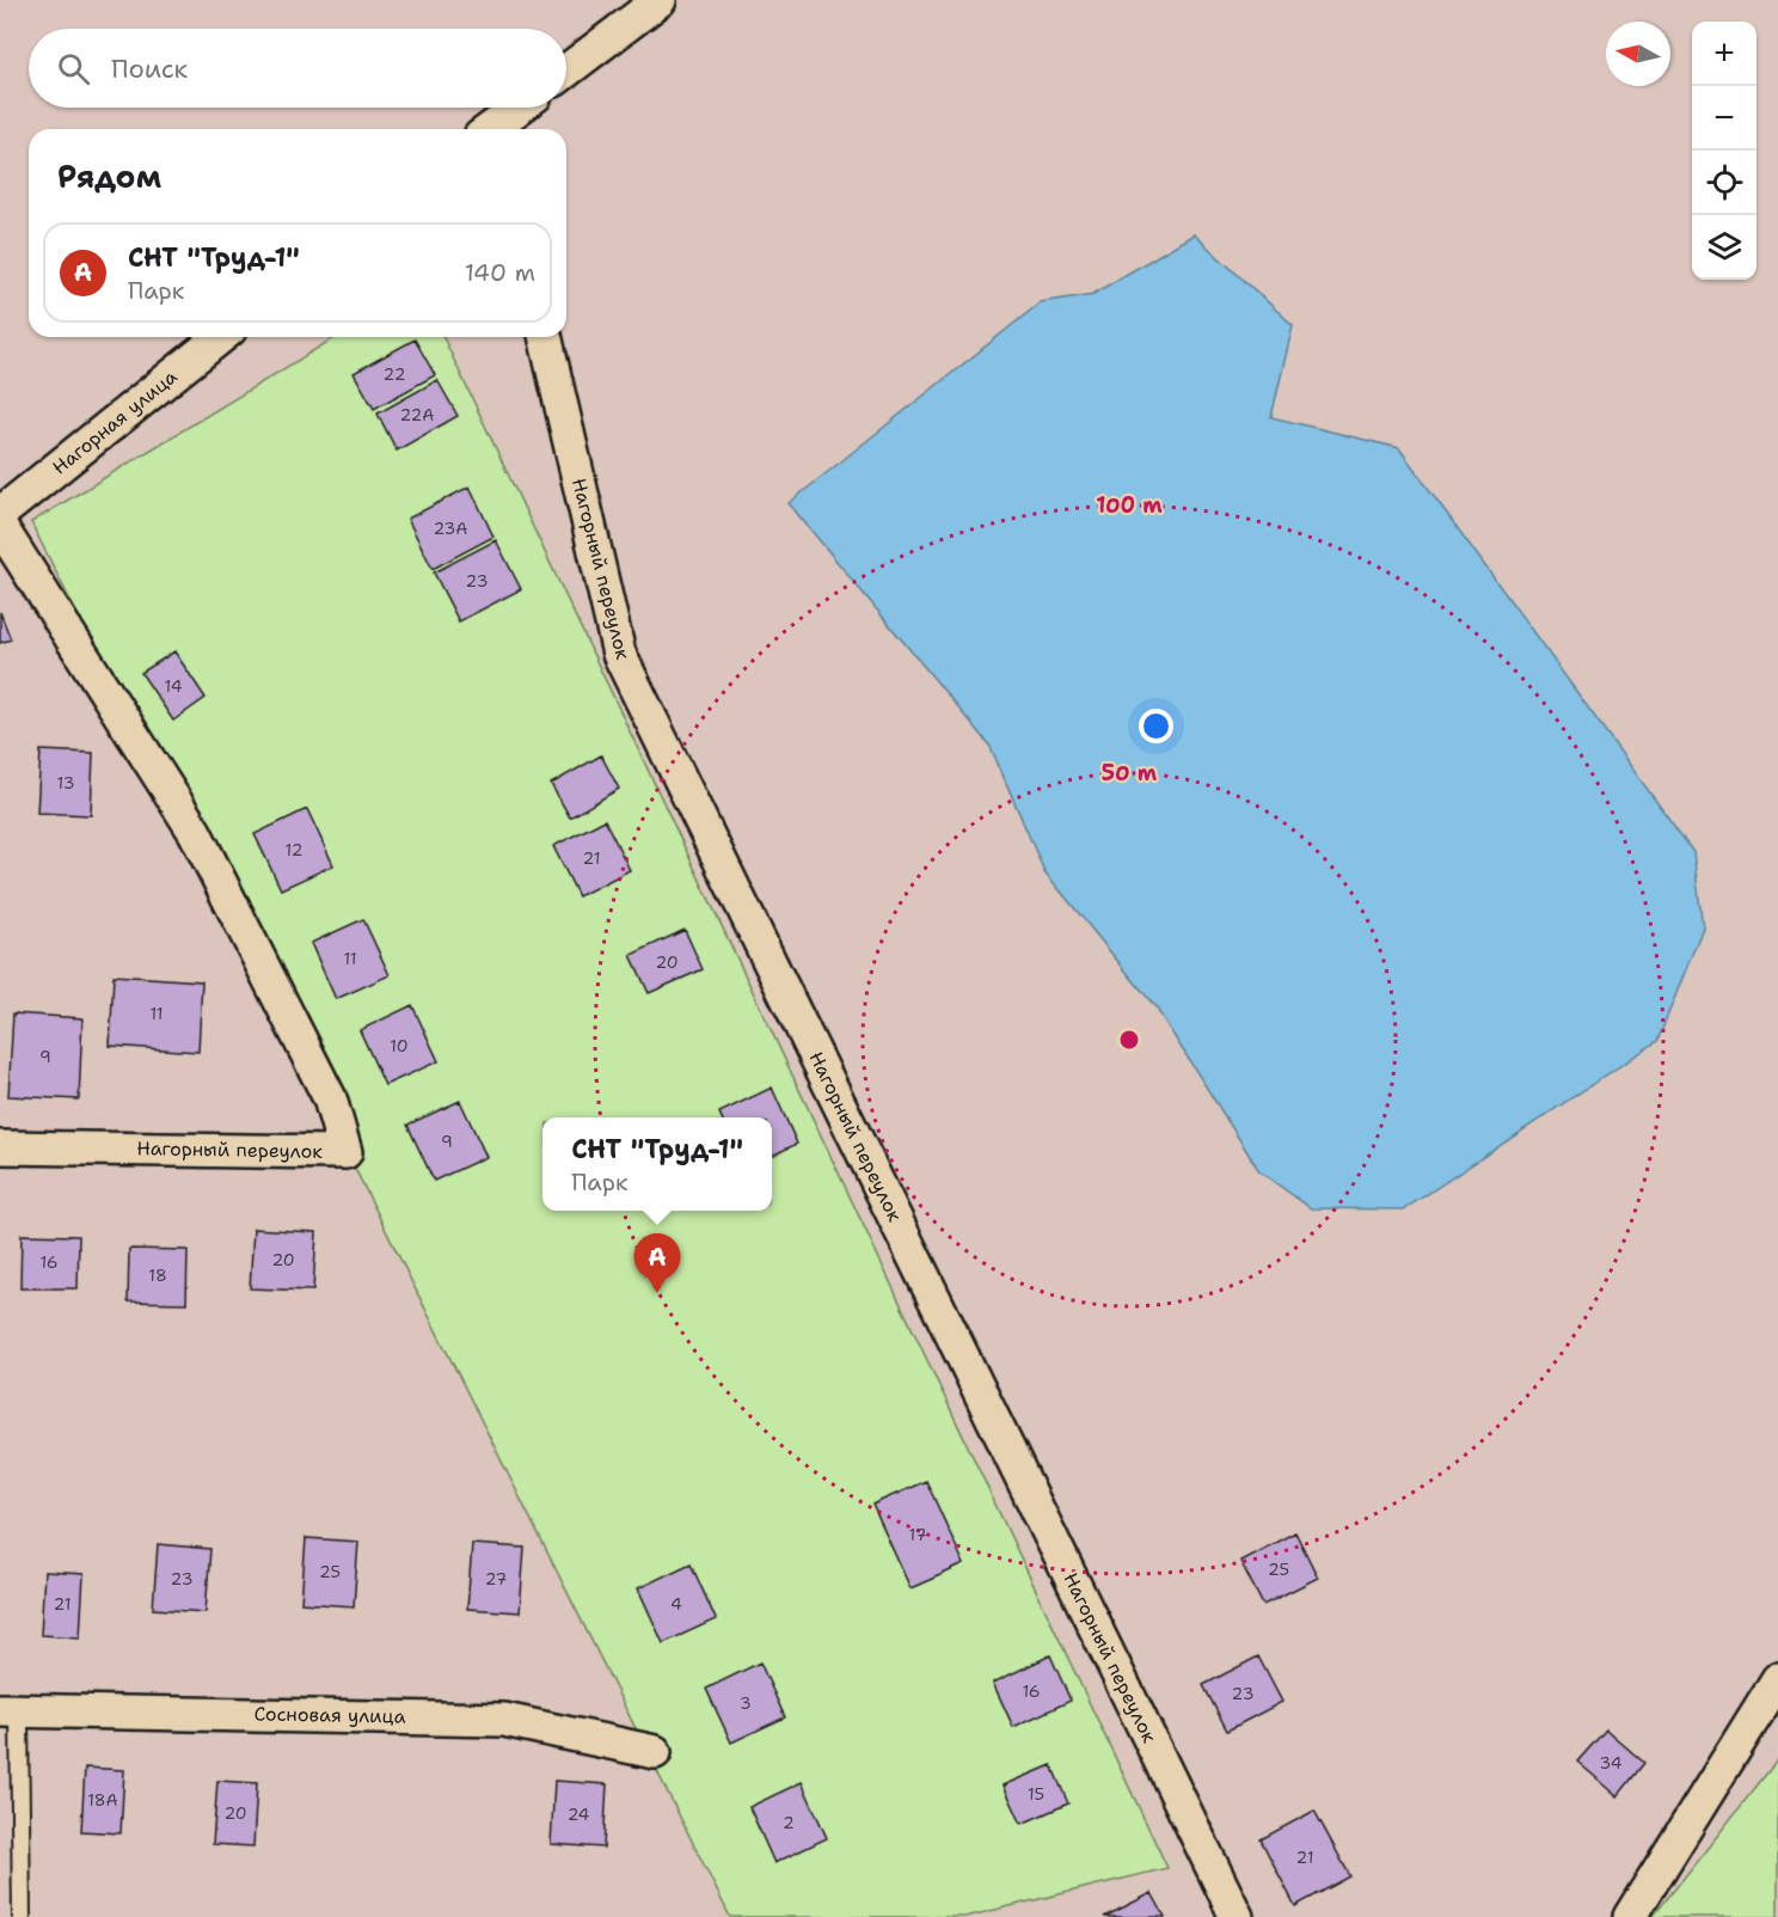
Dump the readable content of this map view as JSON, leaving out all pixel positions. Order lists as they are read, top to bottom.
{
  "streets": {
    "street": ["Нагорная улица", "Нагорный переулок", "Сосновая улица"]
  },
  "house_numbers": [
    "22",
    "22А",
    "23А",
    "23",
    "14",
    "13",
    "12",
    "21",
    "11",
    "20",
    "11",
    "10",
    "9",
    "9",
    "20",
    "16",
    "18",
    "17",
    "25",
    "25",
    "23",
    "27",
    "21",
    "4",
    "16",
    "23",
    "3",
    "34",
    "15",
    "18А",
    "20",
    "24",
    "2",
    "21"
  ],
  "north": "left",
  "page": {
    "map_buttons": ["+", "−"],
    "search": "Поиск",
    "heading": "Рядом",
    "list": [
      {
        "mark": "A",
        "name": "СНТ \"Труд-1\"",
        "note": "Парк",
        "value": "140 m"
      }
    ],
    "popup": ["СНТ \"Труд-1\"", "Парк"],
    "pins": "A"
  },
  "rings": ["100 m", "50 m"]
}
